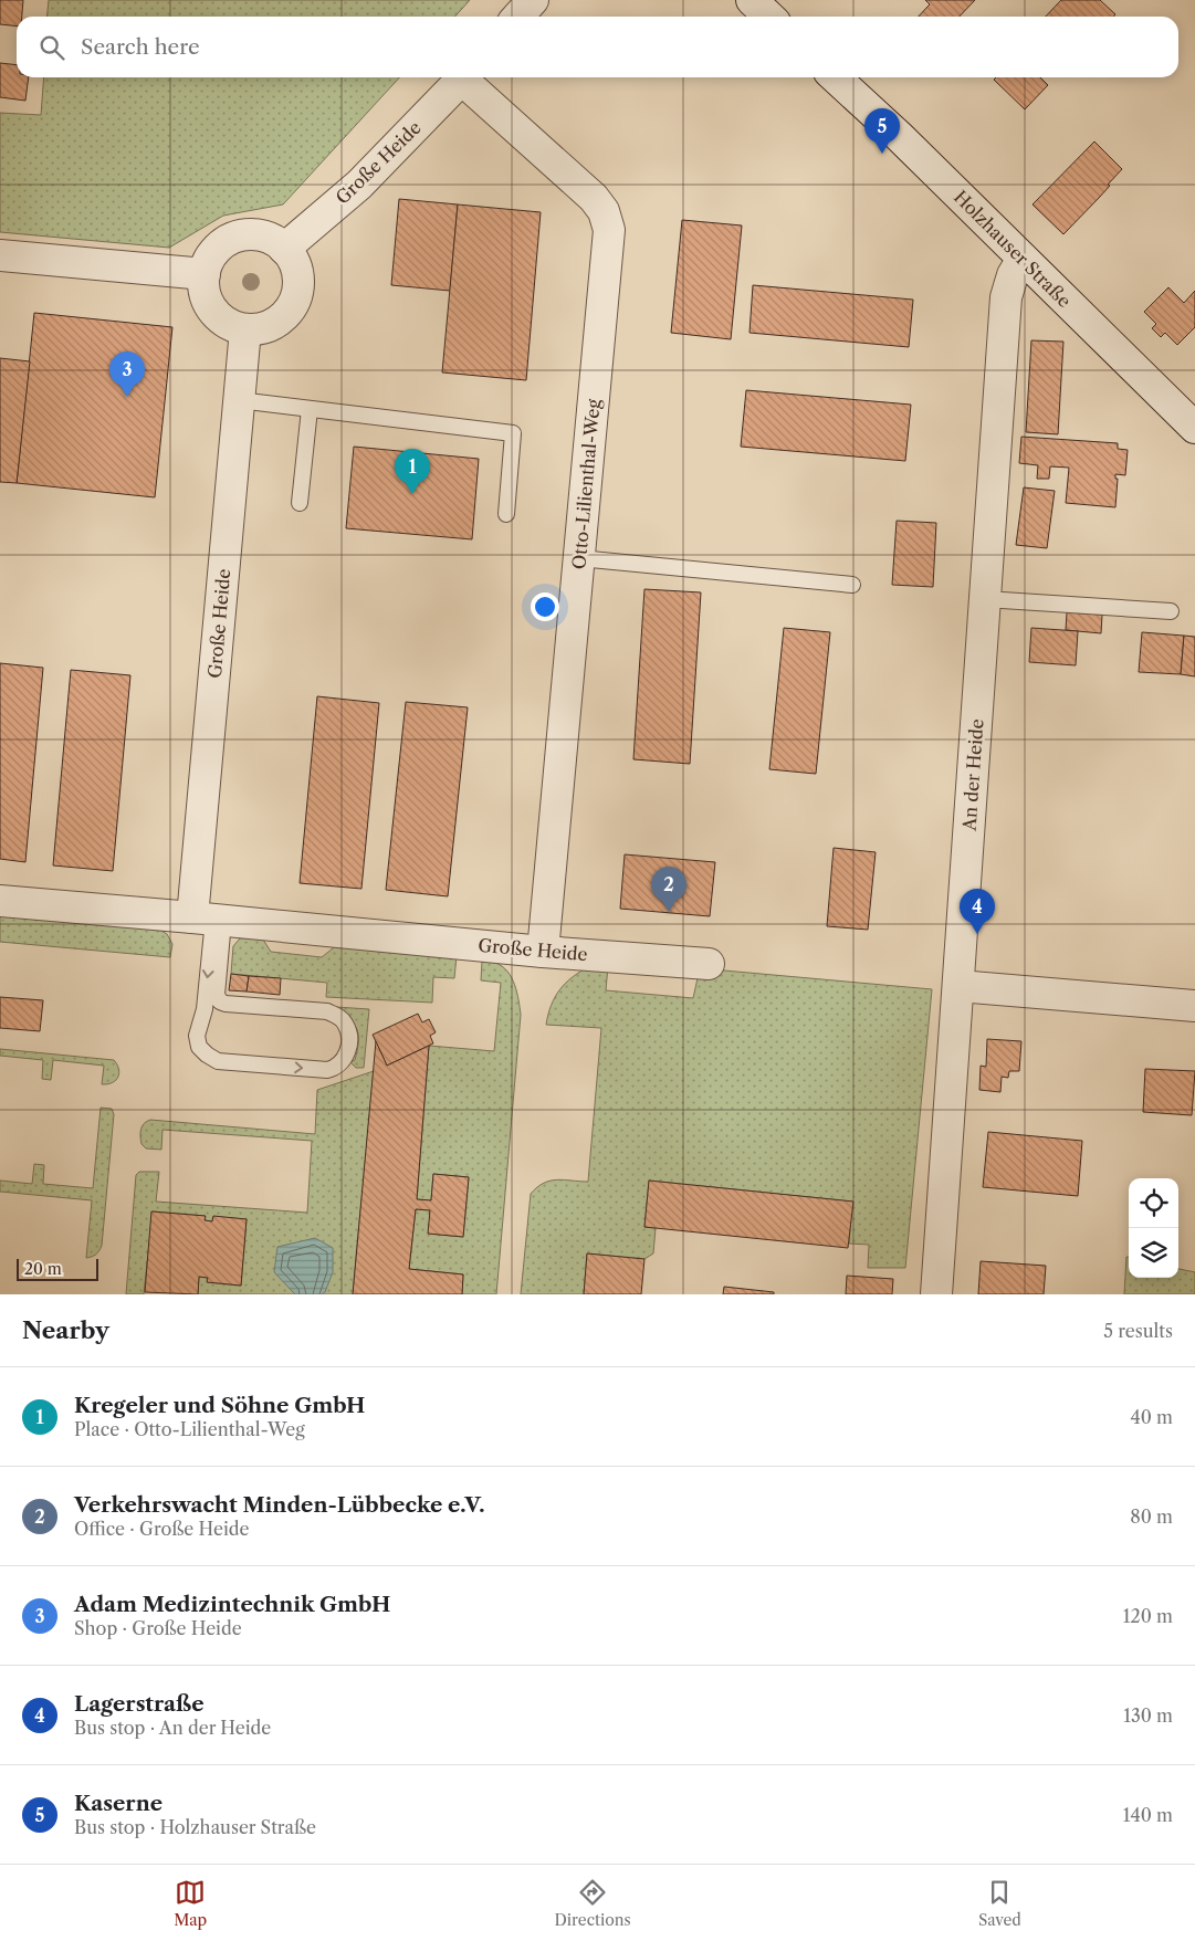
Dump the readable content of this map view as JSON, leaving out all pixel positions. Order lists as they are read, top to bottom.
{
  "streets": {
    "street": [
      "Große Heide",
      "Holzhauser Straße",
      "Otto-Lilienthal-Weg",
      "An der Heide"
    ]
  },
  "crossings": [
    ["Große Heide", "Otto-Lilienthal-Weg"],
    ["Holzhauser Straße", "An der Heide"]
  ],
  "scale_bar": "20 m",
  "page": {
    "search": "Search here",
    "pins": [
      "5",
      "3",
      "1",
      "2",
      "4"
    ],
    "scale": "20 m",
    "heading": ["Nearby", "5 results"],
    "list": [
      {
        "mark": "1",
        "name": "Kregeler und Söhne GmbH",
        "note": "Place · Otto-Lilienthal-Weg",
        "value": "40 m"
      },
      {
        "mark": "2",
        "name": "Verkehrswacht Minden-Lübbecke e.V.",
        "note": "Office · Große Heide",
        "value": "80 m"
      },
      {
        "mark": "3",
        "name": "Adam Medizintechnik GmbH",
        "note": "Shop · Große Heide",
        "value": "120 m"
      },
      {
        "mark": "4",
        "name": "Lagerstraße",
        "note": "Bus stop · An der Heide",
        "value": "130 m"
      },
      {
        "mark": "5",
        "name": "Kaserne",
        "note": "Bus stop · Holzhauser Straße",
        "value": "140 m"
      }
    ],
    "nav": ["Map", "Directions", "Saved"]
  }
}
